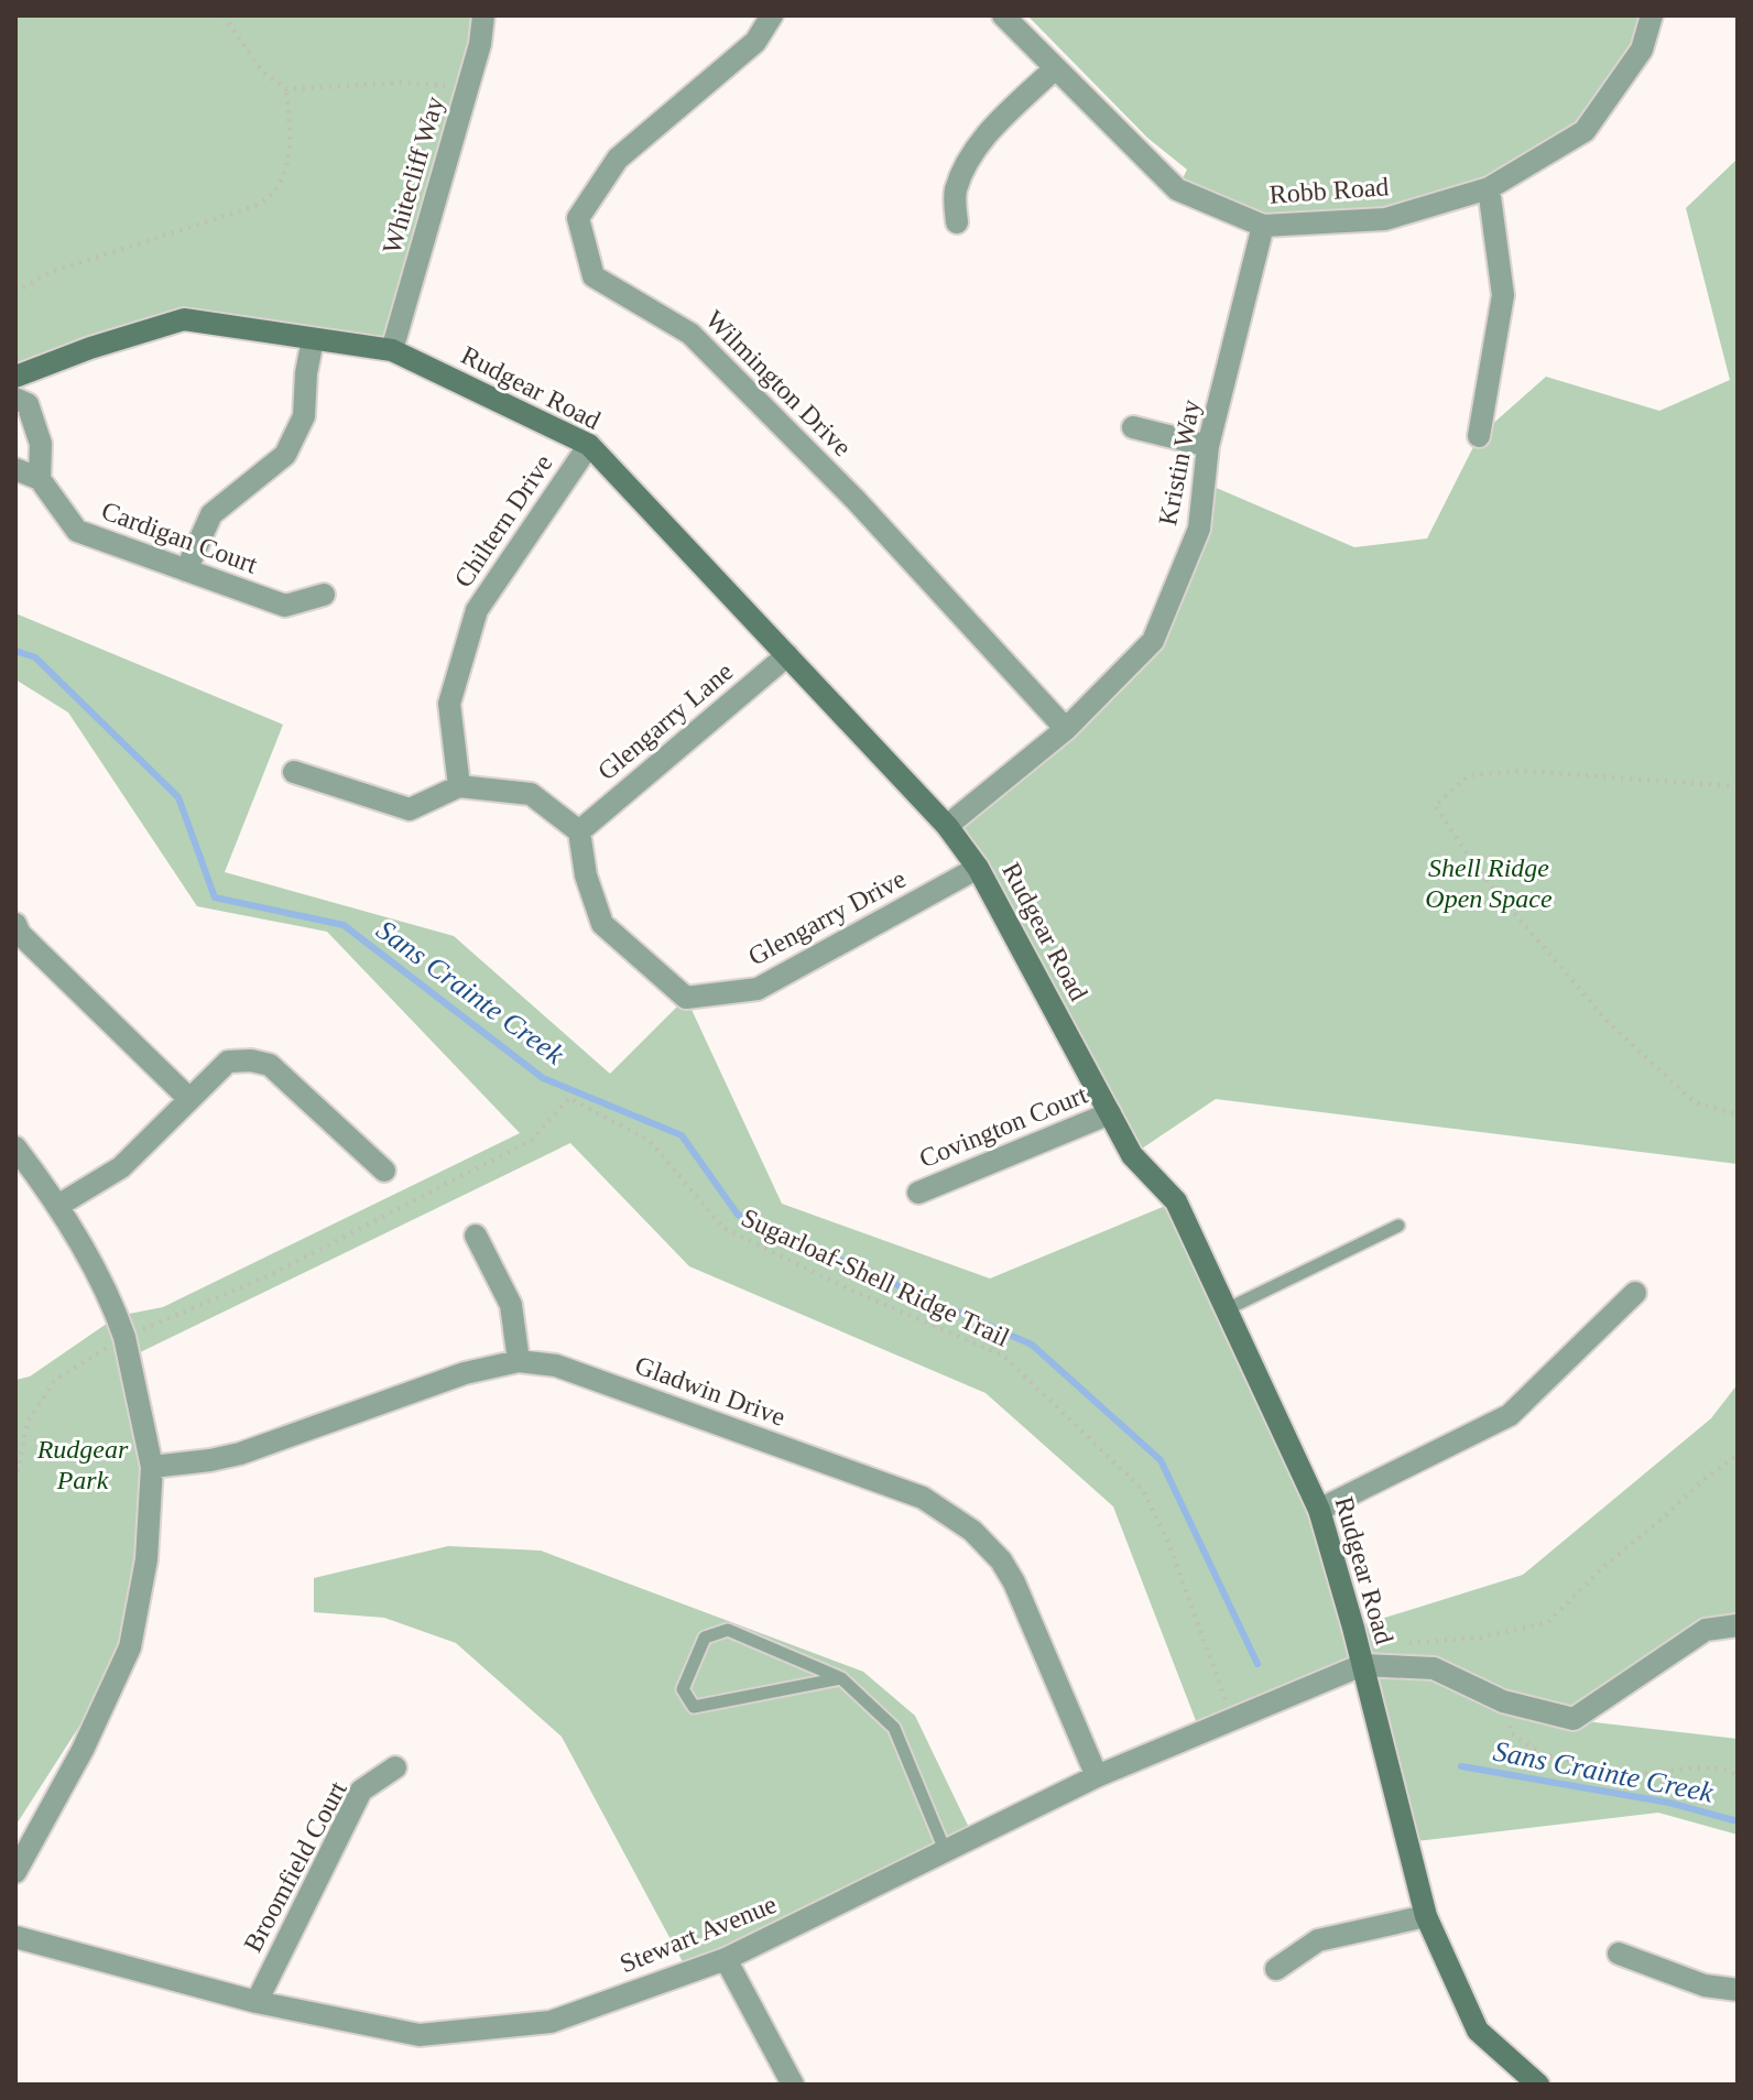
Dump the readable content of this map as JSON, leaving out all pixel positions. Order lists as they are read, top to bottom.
{
  "streets": {
    "street": [
      "Whitecliff Way",
      "Robb Road",
      "Wilmington Drive",
      "Rudgear Road",
      "Kristin Way",
      "Chiltern Drive",
      "Cardigan Court",
      "Glengarry Lane",
      "Glengarry Drive",
      "Covington Court",
      "Gladwin Drive",
      "Broomfield Court",
      "Stewart Avenue"
    ],
    "path": ["Sugarloaf-Shell Ridge Trail"]
  },
  "crossings": [
    ["Whitecliff Way", "Rudgear Road"],
    ["Robb Road", "Kristin Way"],
    ["Wilmington Drive", "Kristin Way"],
    ["Rudgear Road", "Kristin Way"],
    ["Rudgear Road", "Chiltern Drive"],
    ["Rudgear Road", "Glengarry Lane"],
    ["Rudgear Road", "Glengarry Drive"],
    ["Rudgear Road", "Covington Court"],
    ["Rudgear Road", "Stewart Avenue"],
    ["Glengarry Lane", "Glengarry Drive"],
    ["Sugarloaf-Shell Ridge Trail", "Stewart Avenue"],
    ["Gladwin Drive", "Stewart Avenue"],
    ["Broomfield Court", "Stewart Avenue"]
  ],
  "water": ["Sans Crainte Creek"],
  "parks": ["Shell Ridge Open Space", "Rudgear Park"]
}
